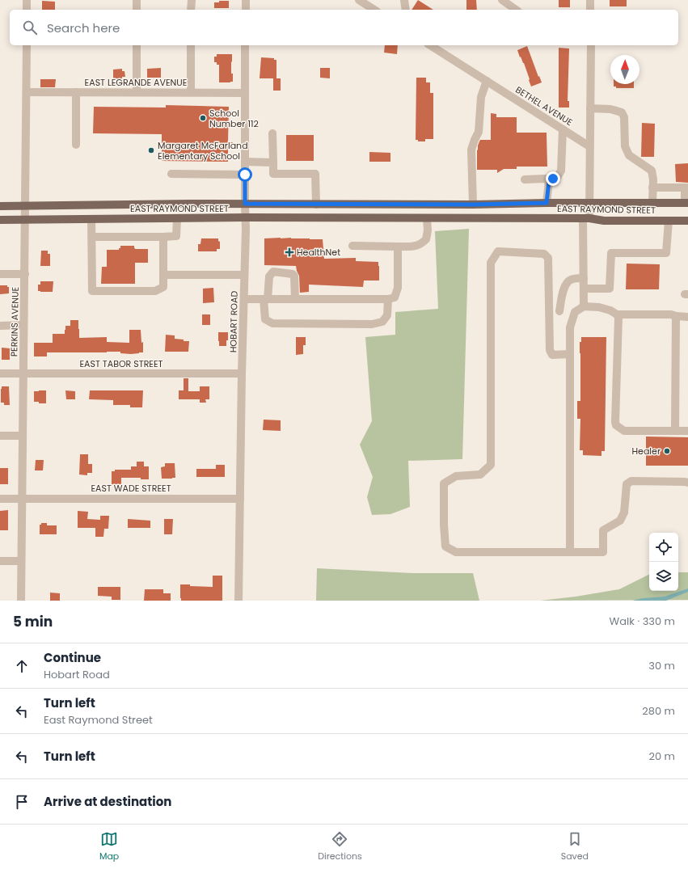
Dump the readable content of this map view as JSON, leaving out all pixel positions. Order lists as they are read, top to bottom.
{
  "streets": {
    "main road": ["EAST RAYMOND STREET"],
    "street": [
      "EAST LEGRANDE AVENUE",
      "BETHEL AVENUE",
      "PERKINS AVENUE",
      "HOBART ROAD",
      "EAST TABOR STREET",
      "EAST WADE STREET"
    ]
  },
  "crossings": [
    ["EAST LEGRANDE AVENUE", "PERKINS AVENUE"],
    ["EAST LEGRANDE AVENUE", "HOBART ROAD"],
    ["EAST RAYMOND STREET", "PERKINS AVENUE"],
    ["EAST RAYMOND STREET", "HOBART ROAD"],
    ["PERKINS AVENUE", "EAST TABOR STREET"],
    ["PERKINS AVENUE", "EAST WADE STREET"],
    ["HOBART ROAD", "EAST TABOR STREET"],
    ["HOBART ROAD", "EAST WADE STREET"]
  ],
  "places": {
    "other": ["School Number 112", "Margaret McFarland Elementary School", "Healer"],
    "health": ["HealthNet"]
  },
  "north": "top",
  "page": {
    "search": "Search here",
    "heading": ["5 min", "Walk · 330 m"],
    "list": [
      ["Continue", "Hobart Road", "30 m"],
      ["Turn left", "East Raymond Street", "280 m"],
      ["Turn left", "20 m"],
      "Arrive at destination"
    ],
    "nav": ["Map", "Directions", "Saved"]
  }
}
